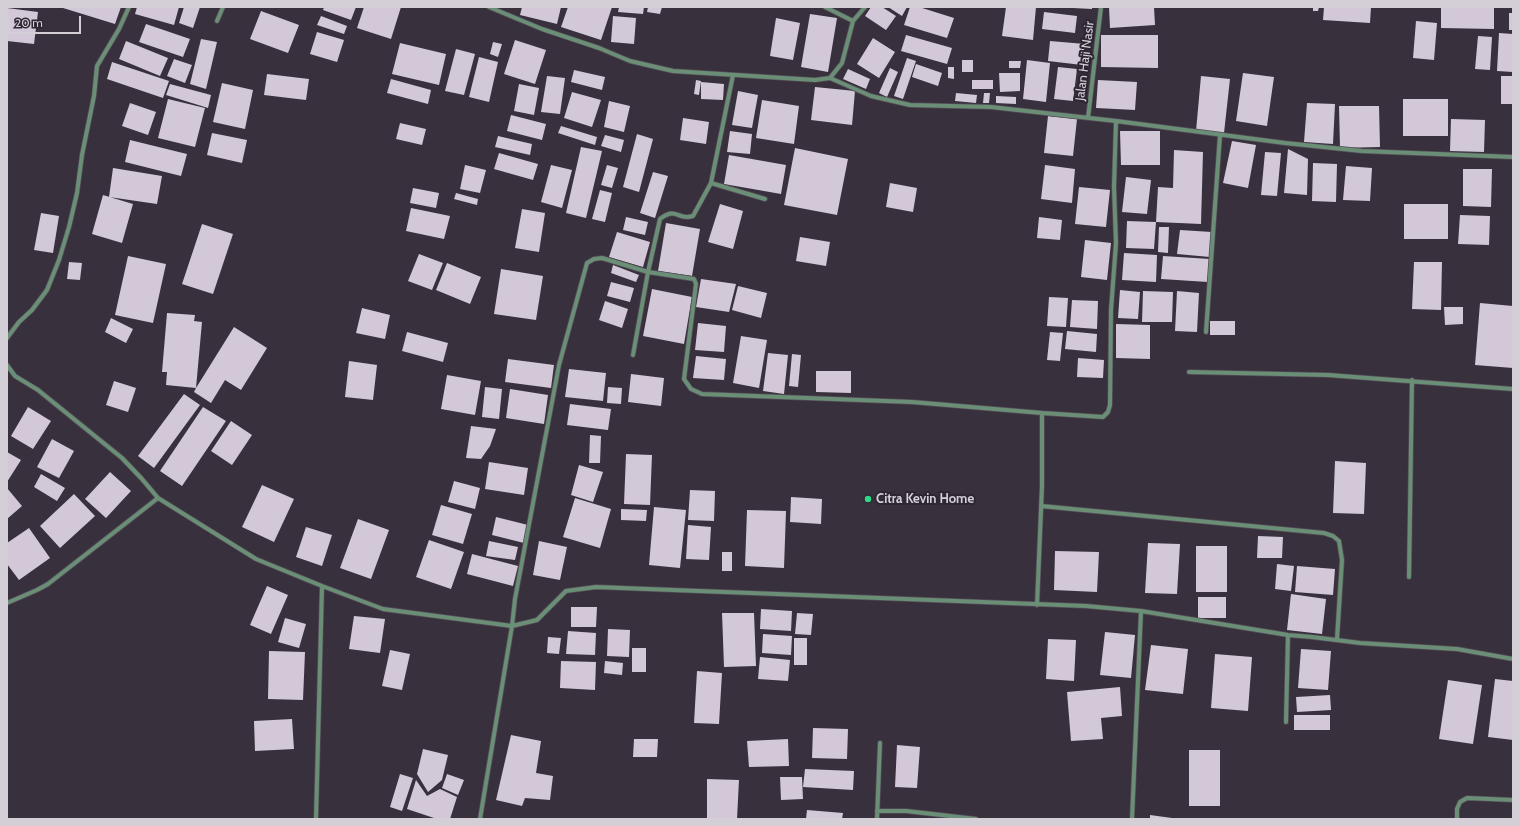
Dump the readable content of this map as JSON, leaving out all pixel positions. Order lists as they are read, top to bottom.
{
  "streets": {
    "street": ["Jalan Haji Nasir"]
  },
  "places": ["Citra Kevin Home"],
  "scale_bar": "20 m"
}
